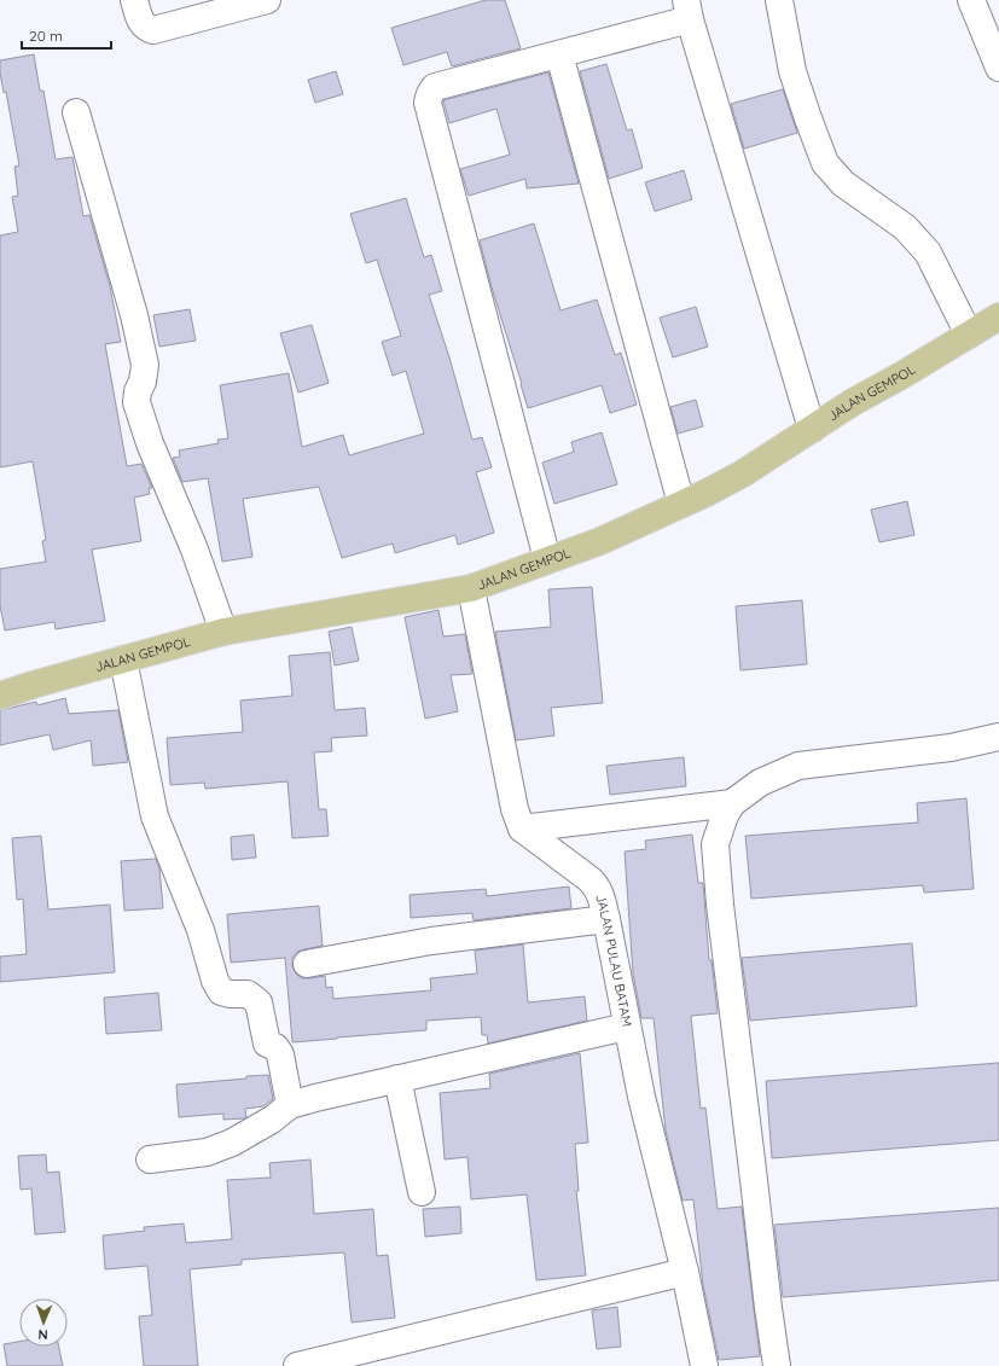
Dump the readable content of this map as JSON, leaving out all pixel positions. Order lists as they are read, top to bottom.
{
  "streets": {
    "main road": ["JALAN GEMPOL"],
    "street": ["JALAN PULAU BATAM"]
  },
  "scale_bar": "20 m",
  "north": "bottom"
}
